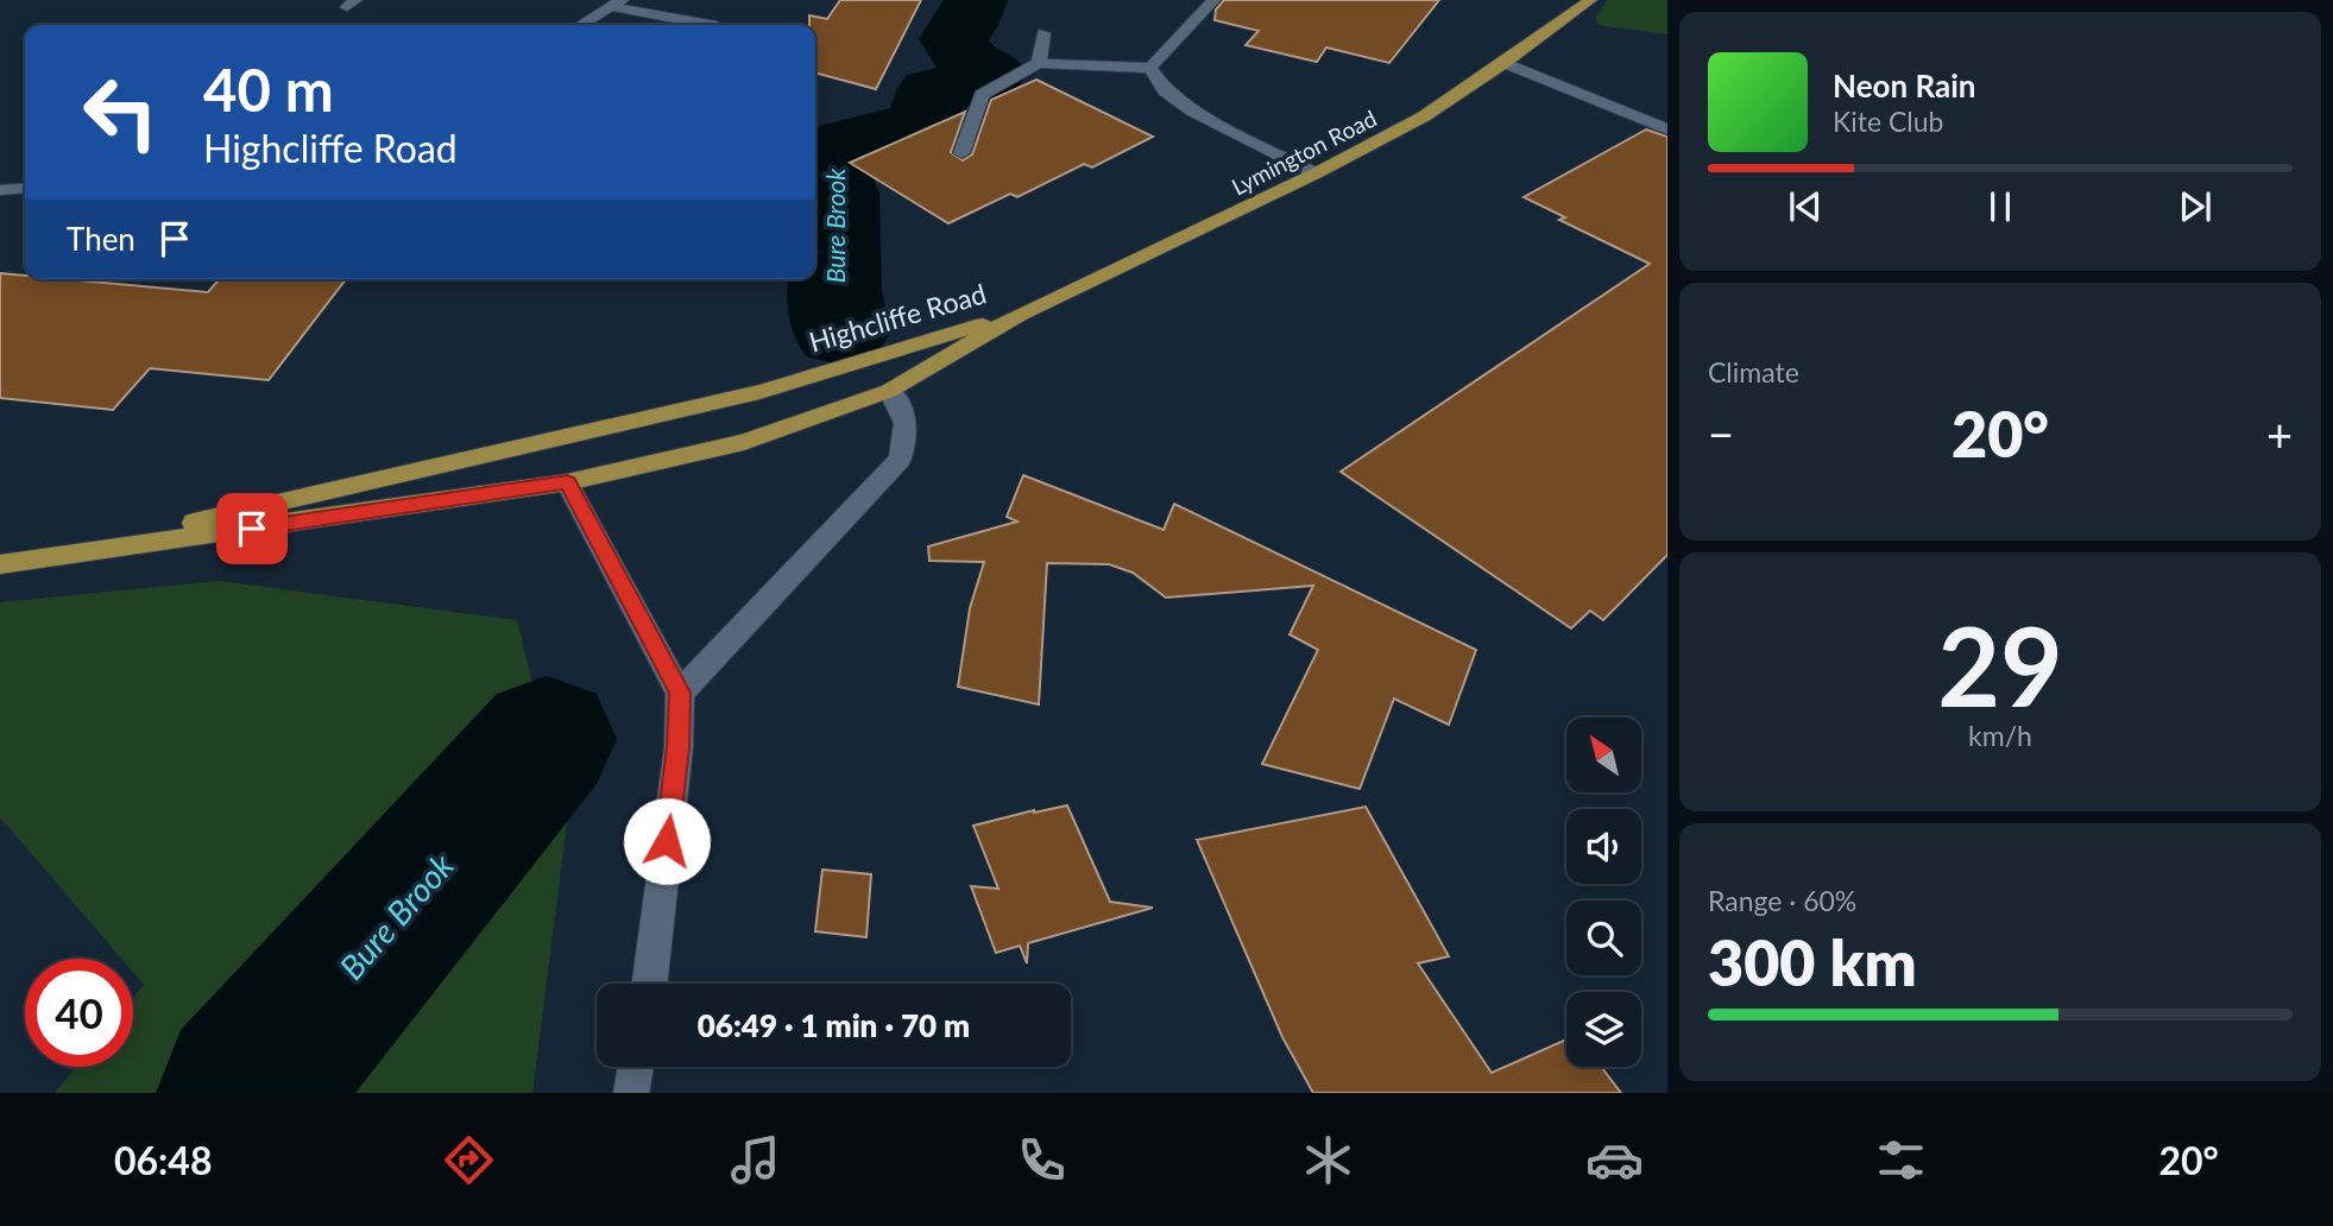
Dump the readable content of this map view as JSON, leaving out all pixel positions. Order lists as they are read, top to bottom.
{
  "streets": {
    "main road": ["Lymington Road", "Highcliffe Road"]
  },
  "crossings": [
    ["Lymington Road", "Highcliffe Road"]
  ],
  "water": ["Bure Brook"],
  "north": "top left",
  "page": {
    "turn": ["40 m", "Highcliffe Road"],
    "song": ["Neon Rain", "Kite Club"],
    "then": "Then",
    "tile": [
      "Climate",
      ["29", "km/h"],
      ["Range · 60%", "300 km"]
    ],
    "heat": ["−", "20°", "+"],
    "limit": "40",
    "trip": "06:49 · 1 min · 70 m",
    "tabs": ["06:48", "20°"]
  }
}
